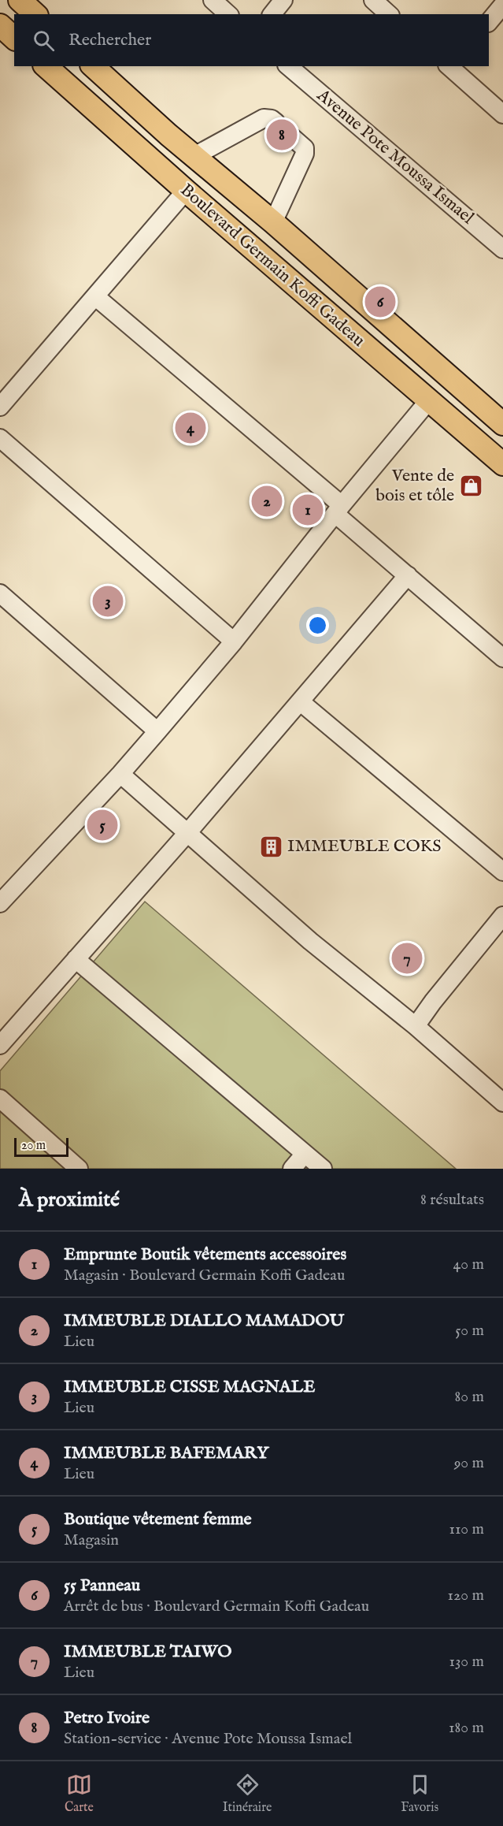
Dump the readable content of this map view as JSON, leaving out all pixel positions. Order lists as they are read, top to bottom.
{
  "streets": {
    "main road": ["Boulevard Germain Koffi Gadeau"],
    "street": ["Avenue Pote Moussa Ismael"]
  },
  "places": {
    "shop": ["Vente de bois et tôle"],
    "building": ["IMMEUBLE COKS"]
  },
  "scale_bar": "20 m",
  "page": {
    "search": "Rechercher",
    "pins": [
      "8",
      "6",
      "4",
      "2",
      "1",
      "3",
      "5",
      "7"
    ],
    "scale": "20 m",
    "heading": ["À proximité", "8 résultats"],
    "list": [
      {
        "mark": "1",
        "name": "Emprunte Boutik vêtements accessoires",
        "note": "Magasin · Boulevard Germain Koffi Gadeau",
        "value": "40 m"
      },
      {
        "mark": "2",
        "name": "IMMEUBLE DIALLO MAMADOU",
        "note": "Lieu",
        "value": "50 m"
      },
      {
        "mark": "3",
        "name": "IMMEUBLE CISSE MAGNALE",
        "note": "Lieu",
        "value": "80 m"
      },
      {
        "mark": "4",
        "name": "IMMEUBLE BAFEMARY",
        "note": "Lieu",
        "value": "90 m"
      },
      {
        "mark": "5",
        "name": "Boutique vêtement femme",
        "note": "Magasin",
        "value": "110 m"
      },
      {
        "mark": "6",
        "name": "55 Panneau",
        "note": "Arrêt de bus · Boulevard Germain Koffi Gadeau",
        "value": "120 m"
      },
      {
        "mark": "7",
        "name": "IMMEUBLE TAIWO",
        "note": "Lieu",
        "value": "130 m"
      },
      {
        "mark": "8",
        "name": "Petro Ivoire",
        "note": "Station-service · Avenue Pote Moussa Ismael",
        "value": "180 m"
      }
    ],
    "nav": ["Carte", "Itinéraire", "Favoris"]
  }
}
